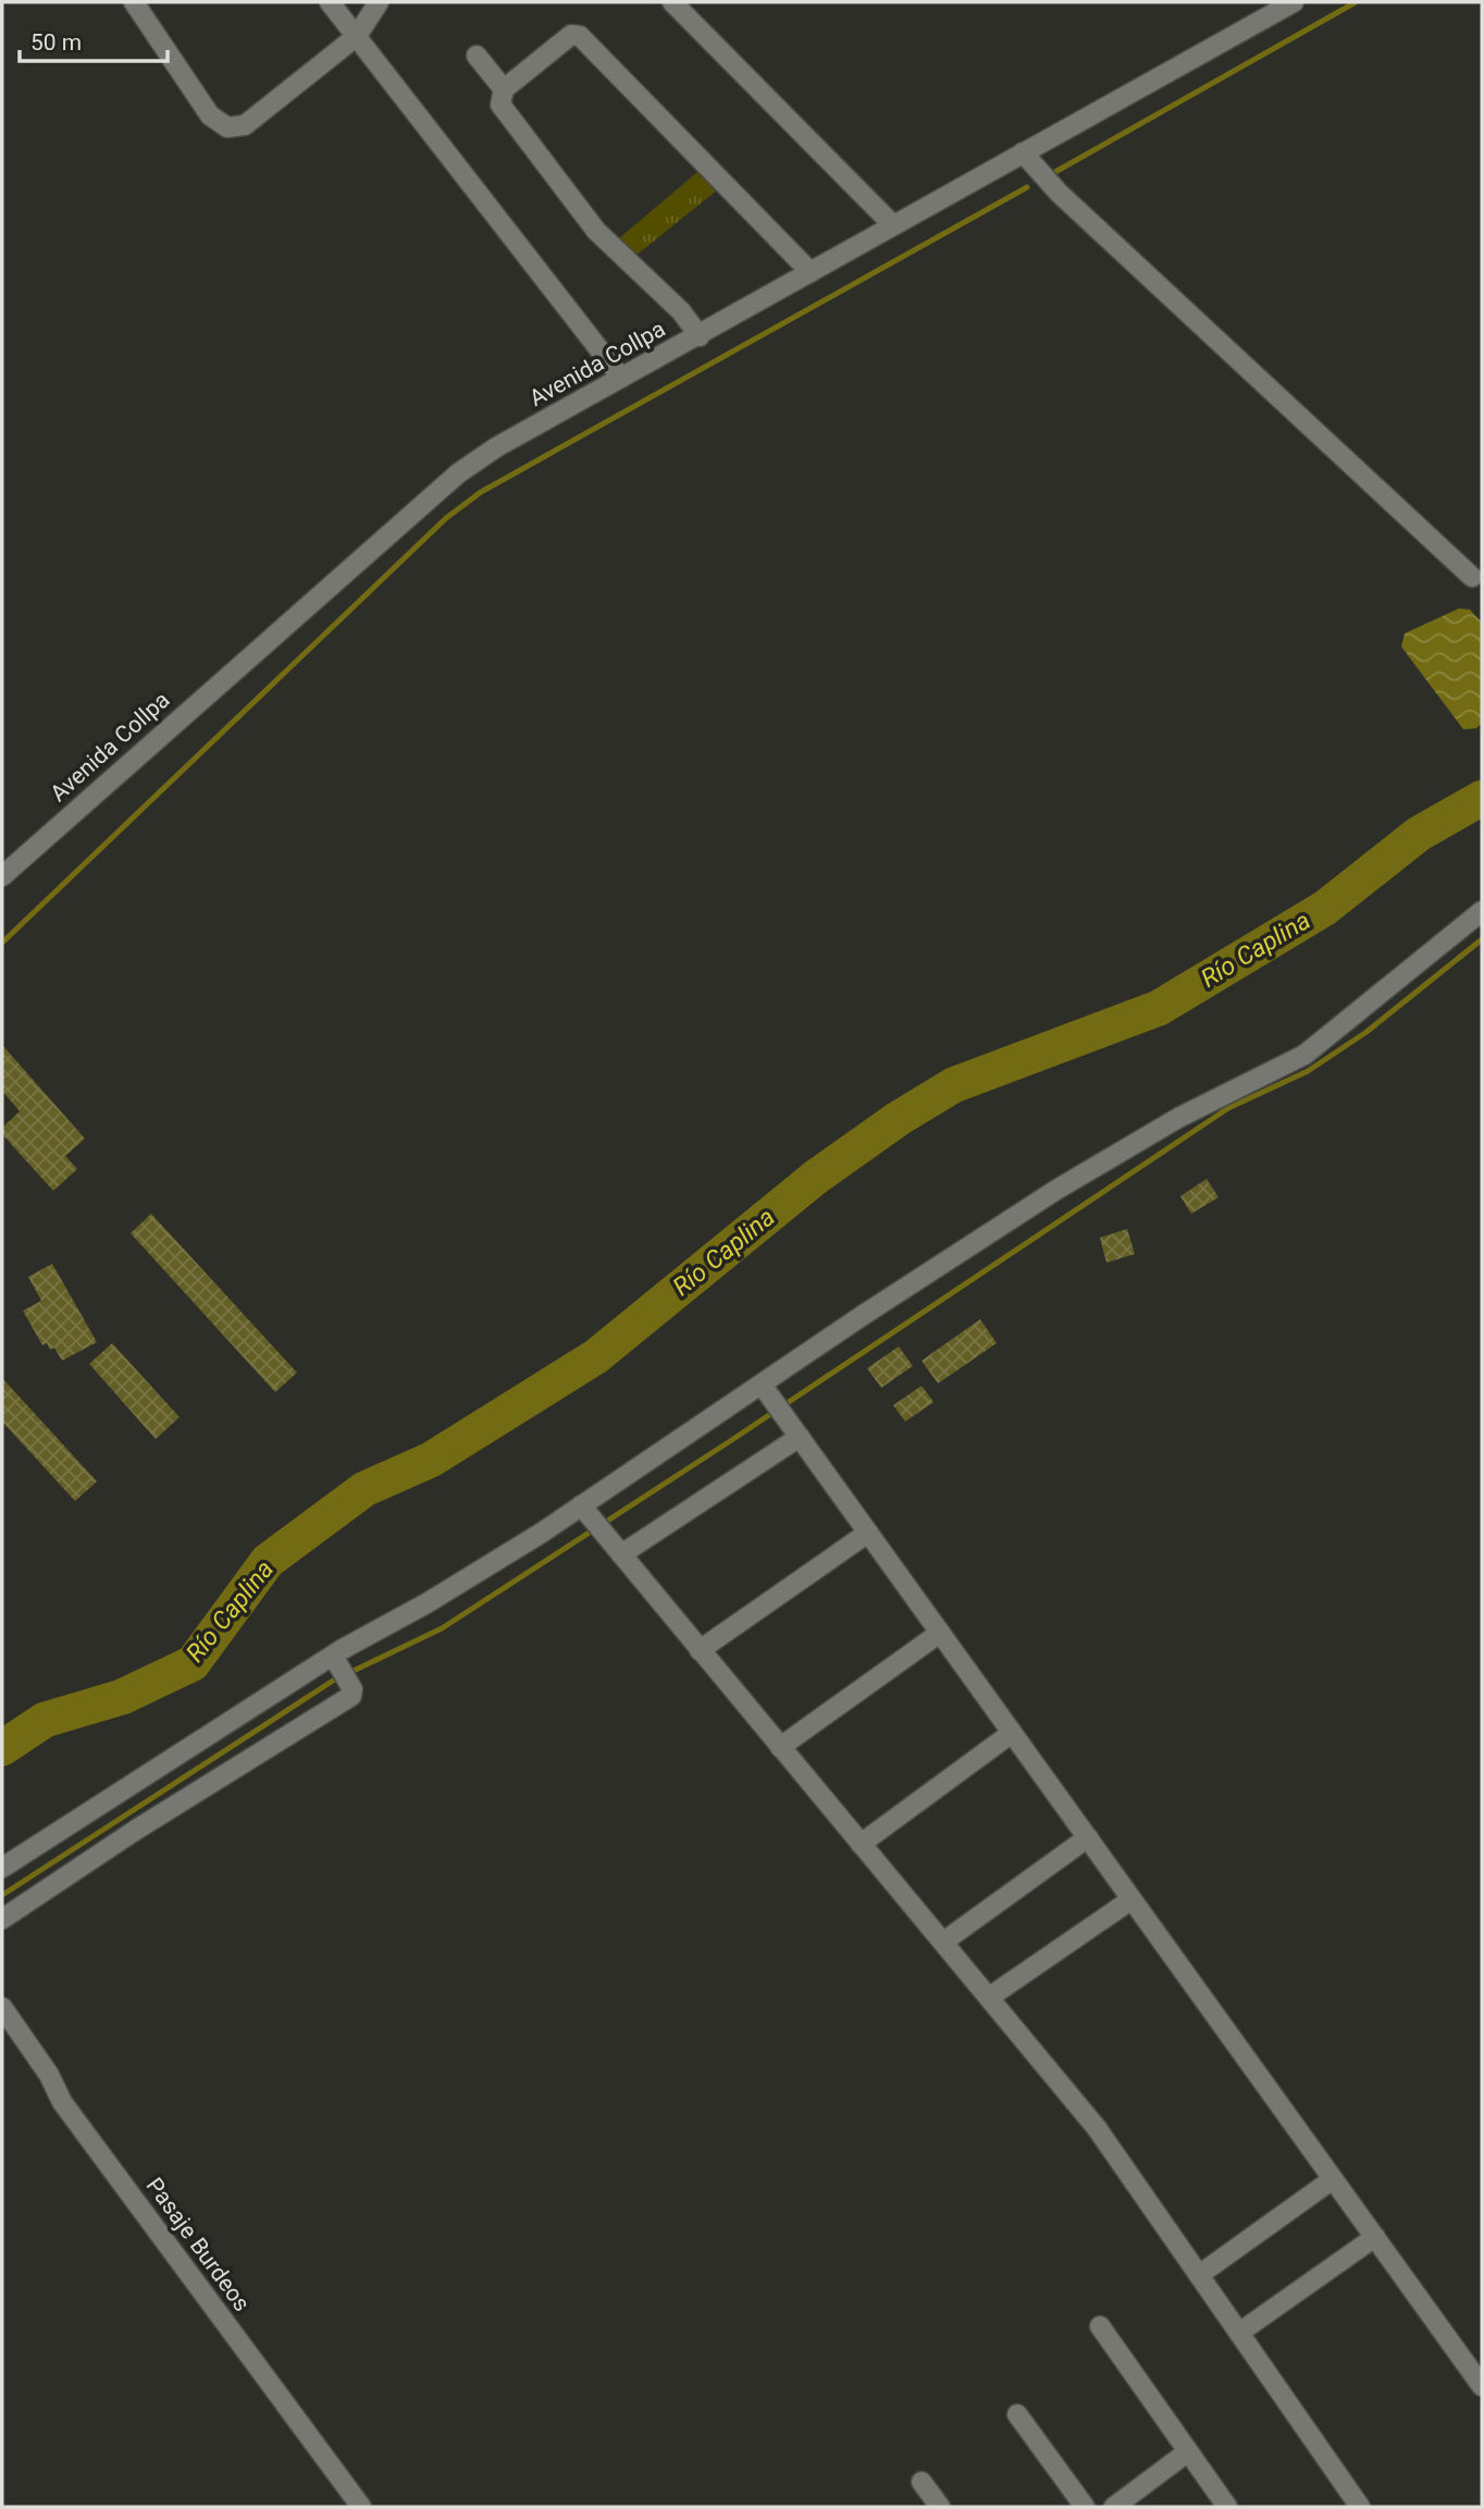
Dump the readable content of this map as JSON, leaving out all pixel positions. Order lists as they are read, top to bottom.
{
  "streets": {
    "street": ["Avenida Collpa", "Pasaje Burdeos"]
  },
  "water": ["Río Caplina"],
  "scale_bar": "50 m"
}
